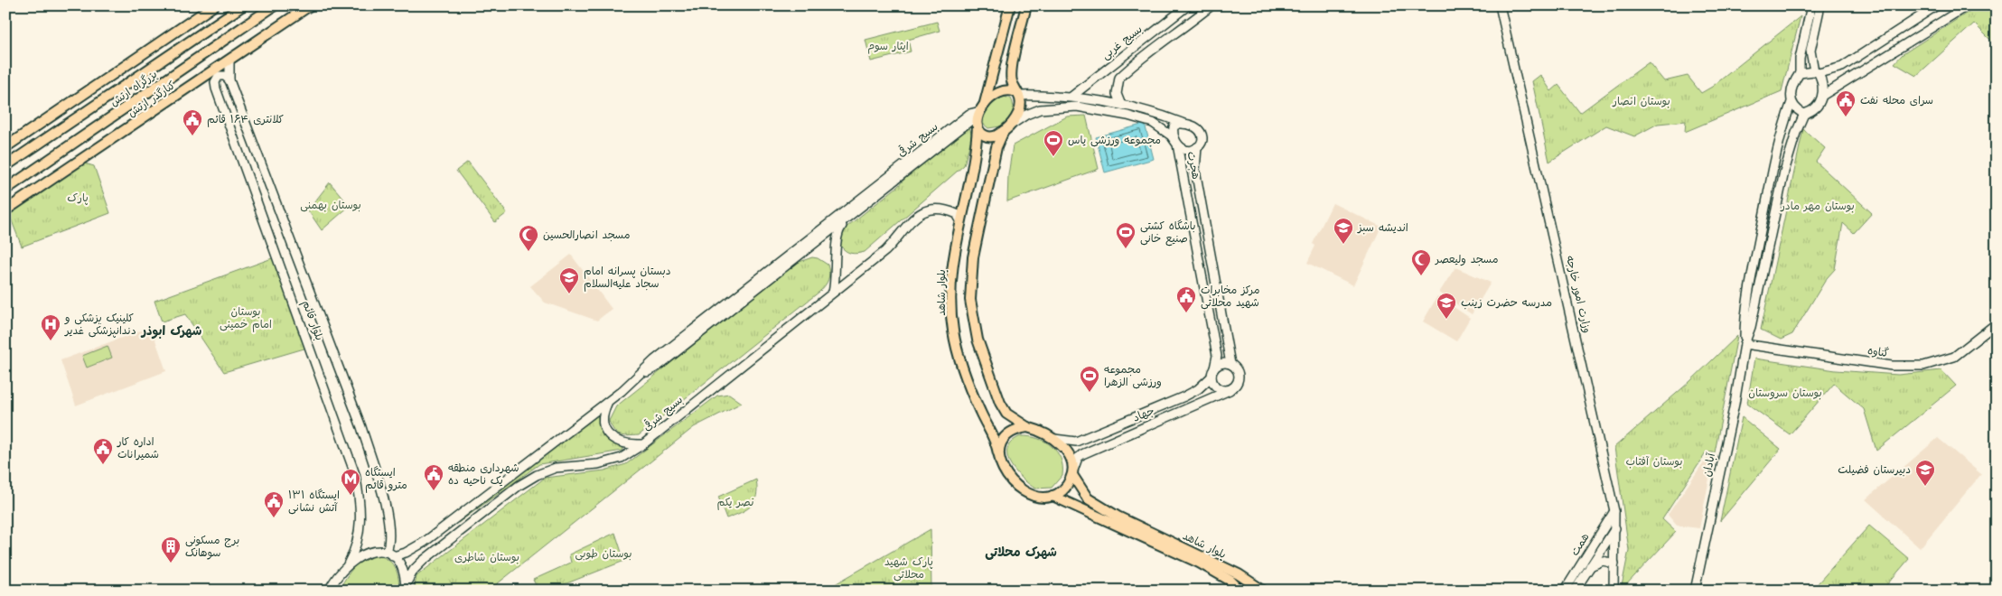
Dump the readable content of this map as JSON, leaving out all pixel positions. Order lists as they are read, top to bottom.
{
  "streets": {
    "main road": [
      "بسیج غربی",
      "بزرگراه ارتش",
      "کنارگذر ارتش",
      "بسیج شرقی",
      "هجرت",
      "بلوار شاهد",
      "وزارت امور خارجه",
      "بلوار قائم",
      "گناوه",
      "جهاد",
      "آبادان",
      "همت"
    ]
  },
  "crossings": [
    ["بسیج شرقی", "هجرت"],
    ["بسیج شرقی", "بلوار شاهد"],
    ["بسیج شرقی", "بلوار قائم"],
    ["هجرت", "بلوار شاهد"],
    ["هجرت", "جهاد"],
    ["بلوار شاهد", "جهاد"],
    ["وزارت امور خارجه", "همت"],
    ["گناوه", "آبادان"]
  ],
  "districts": ["شهرک ابوذر", "شهرک محلاتی"],
  "parks": [
    "ایثار سوم",
    "بوستان انصار",
    "پارک",
    "بوستان بهمنی",
    "بوستان مهر مادر",
    "بوستان امام خمینی",
    "بوستان سروستان",
    "بوستان آفتاب",
    "نصر یکم",
    "بوستان طوبی",
    "بوستان شاطری",
    "پارک شهید محلاتی"
  ],
  "places": {
    "public building": [
      "سرای محله نفت",
      "کلانتری ۱۶۴ قائم",
      "مرکز مخابرات شهید محلاتی",
      "اداره کار شمیرانات",
      "شهرداری منطقه یک ناحیه ده",
      "ایستگاه ۱۳۱ آتش نشانی"
    ],
    "sports": ["مجموعه ورزشی یاس", "باشگاه کشتی صنیع خانی", "مجموعه ورزشی الزهرا"],
    "school or university": [
      "اندیشه سبز",
      "دبستان پسرانه امام سجاد علیه‌السلام",
      "مدرسه حضرت زینب",
      "دبیرستان فضیلت"
    ],
    "mosque": ["مسجد انصارالحسین", "مسجد ولیعصر"],
    "hospital": ["کلینیک پزشکی و دندانپزشکی غدیر"],
    "metro station": ["ایستگاه مترو قائم"],
    "building": ["برج مسکونی سوهانک"]
  }
}
